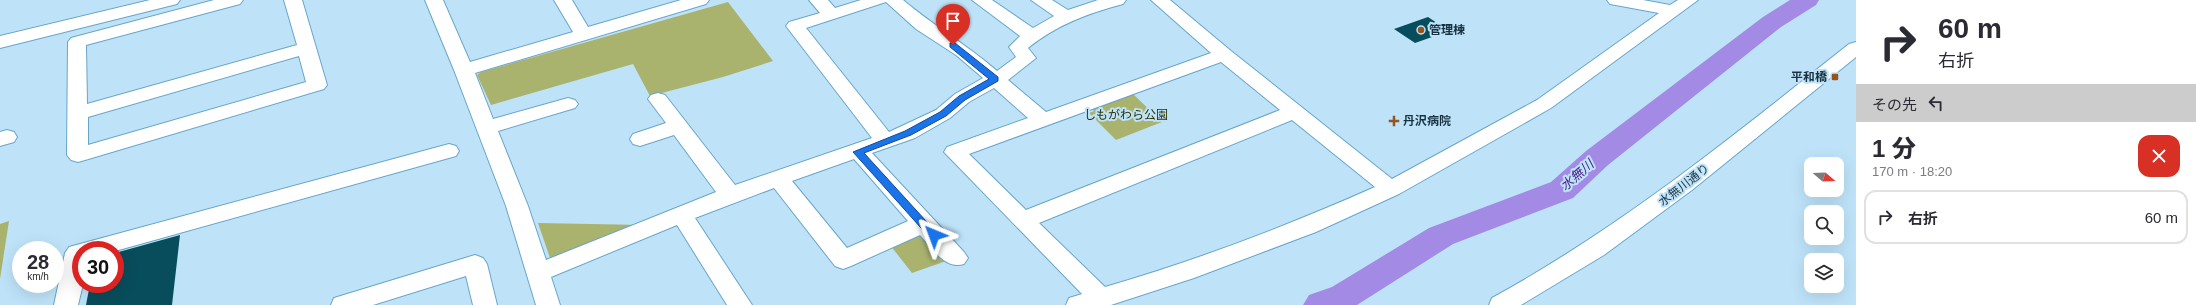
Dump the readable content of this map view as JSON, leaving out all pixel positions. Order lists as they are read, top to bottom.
{
  "streets": {
    "street": ["水無川通り"]
  },
  "water": ["水無川"],
  "parks": ["しもがわら公園"],
  "places": {
    "other": ["管理棟"],
    "transit": ["平和橋"],
    "health": ["丹沢病院"]
  },
  "north": "right",
  "page": {
    "turn": ["60 m", "右折"],
    "then": "その先",
    "heading": ["1 分", "170 m · 18:20"],
    "list": [
      {
        "name": "右折",
        "value": "60 m"
      }
    ],
    "speed": "28 km/h",
    "limit": "30"
  }
}
